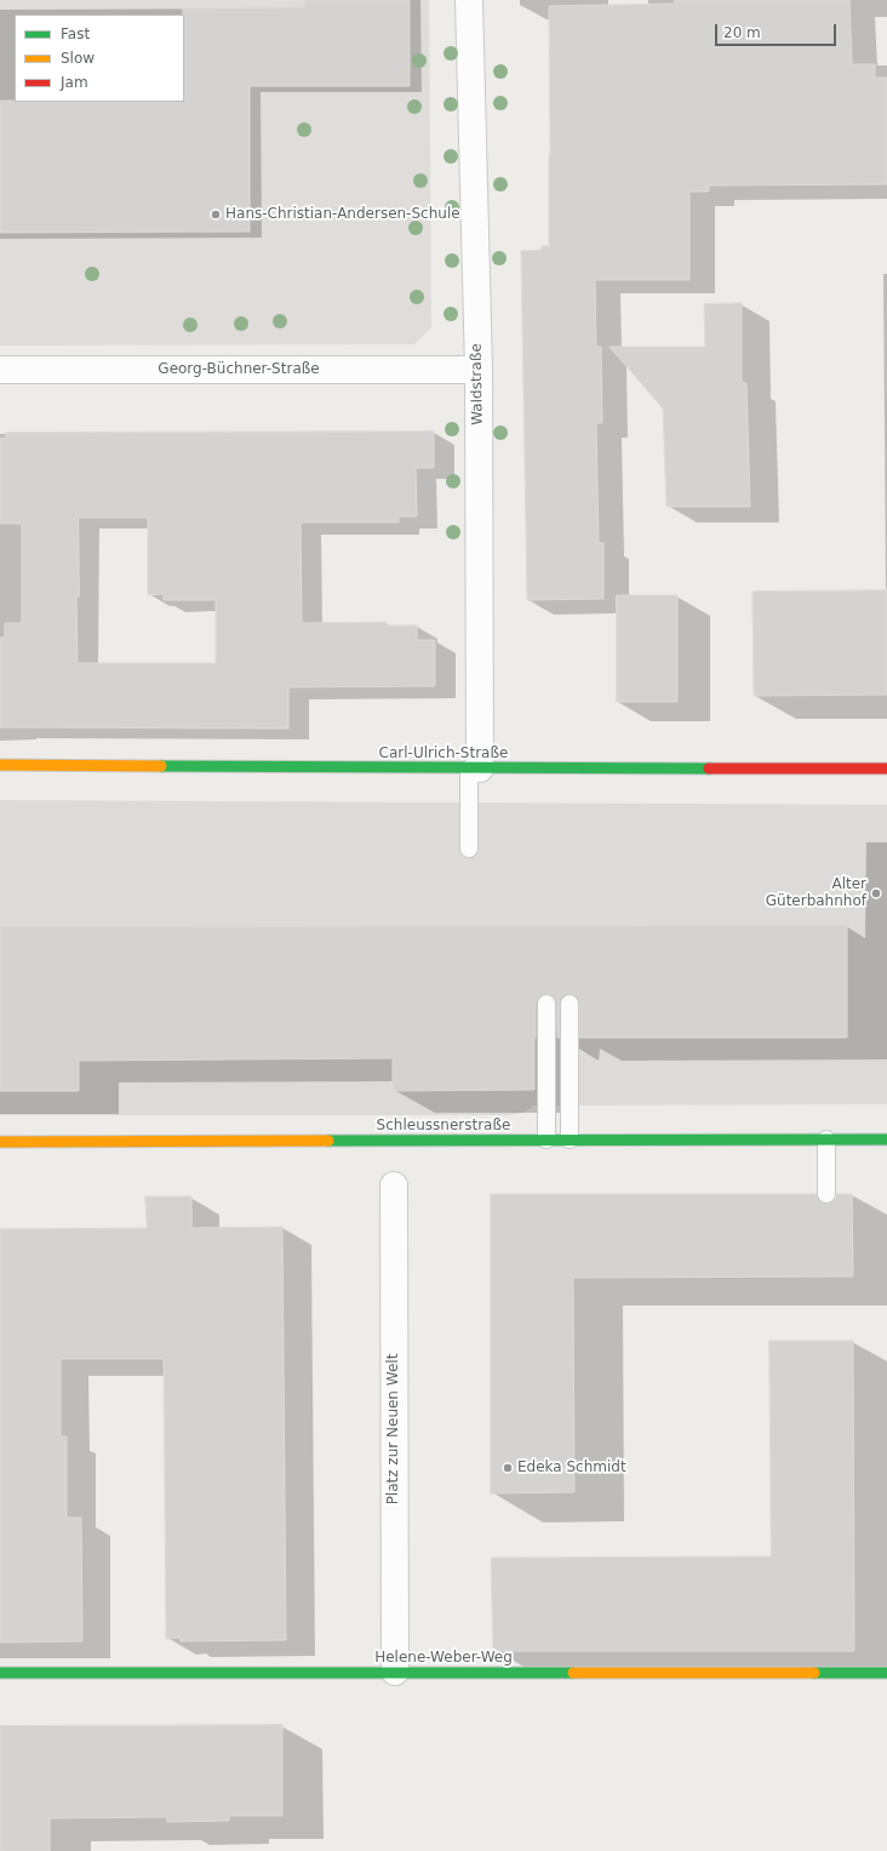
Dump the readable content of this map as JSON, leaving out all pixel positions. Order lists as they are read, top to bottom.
{
  "streets": {
    "street": [
      "Georg-Büchner-Straße",
      "Waldstraße",
      "Carl-Ulrich-Straße",
      "Schleussnerstraße",
      "Platz zur Neuen Welt",
      "Helene-Weber-Weg"
    ]
  },
  "crossings": [
    ["Georg-Büchner-Straße", "Waldstraße"],
    ["Waldstraße", "Carl-Ulrich-Straße"],
    ["Platz zur Neuen Welt", "Helene-Weber-Weg"]
  ],
  "places": ["Hans-Christian-Andersen-Schule", "Alter Güterbahnhof", "Edeka Schmidt"],
  "legend": ["Fast", "Slow", "Jam"],
  "scale_bar": "20 m"
}
